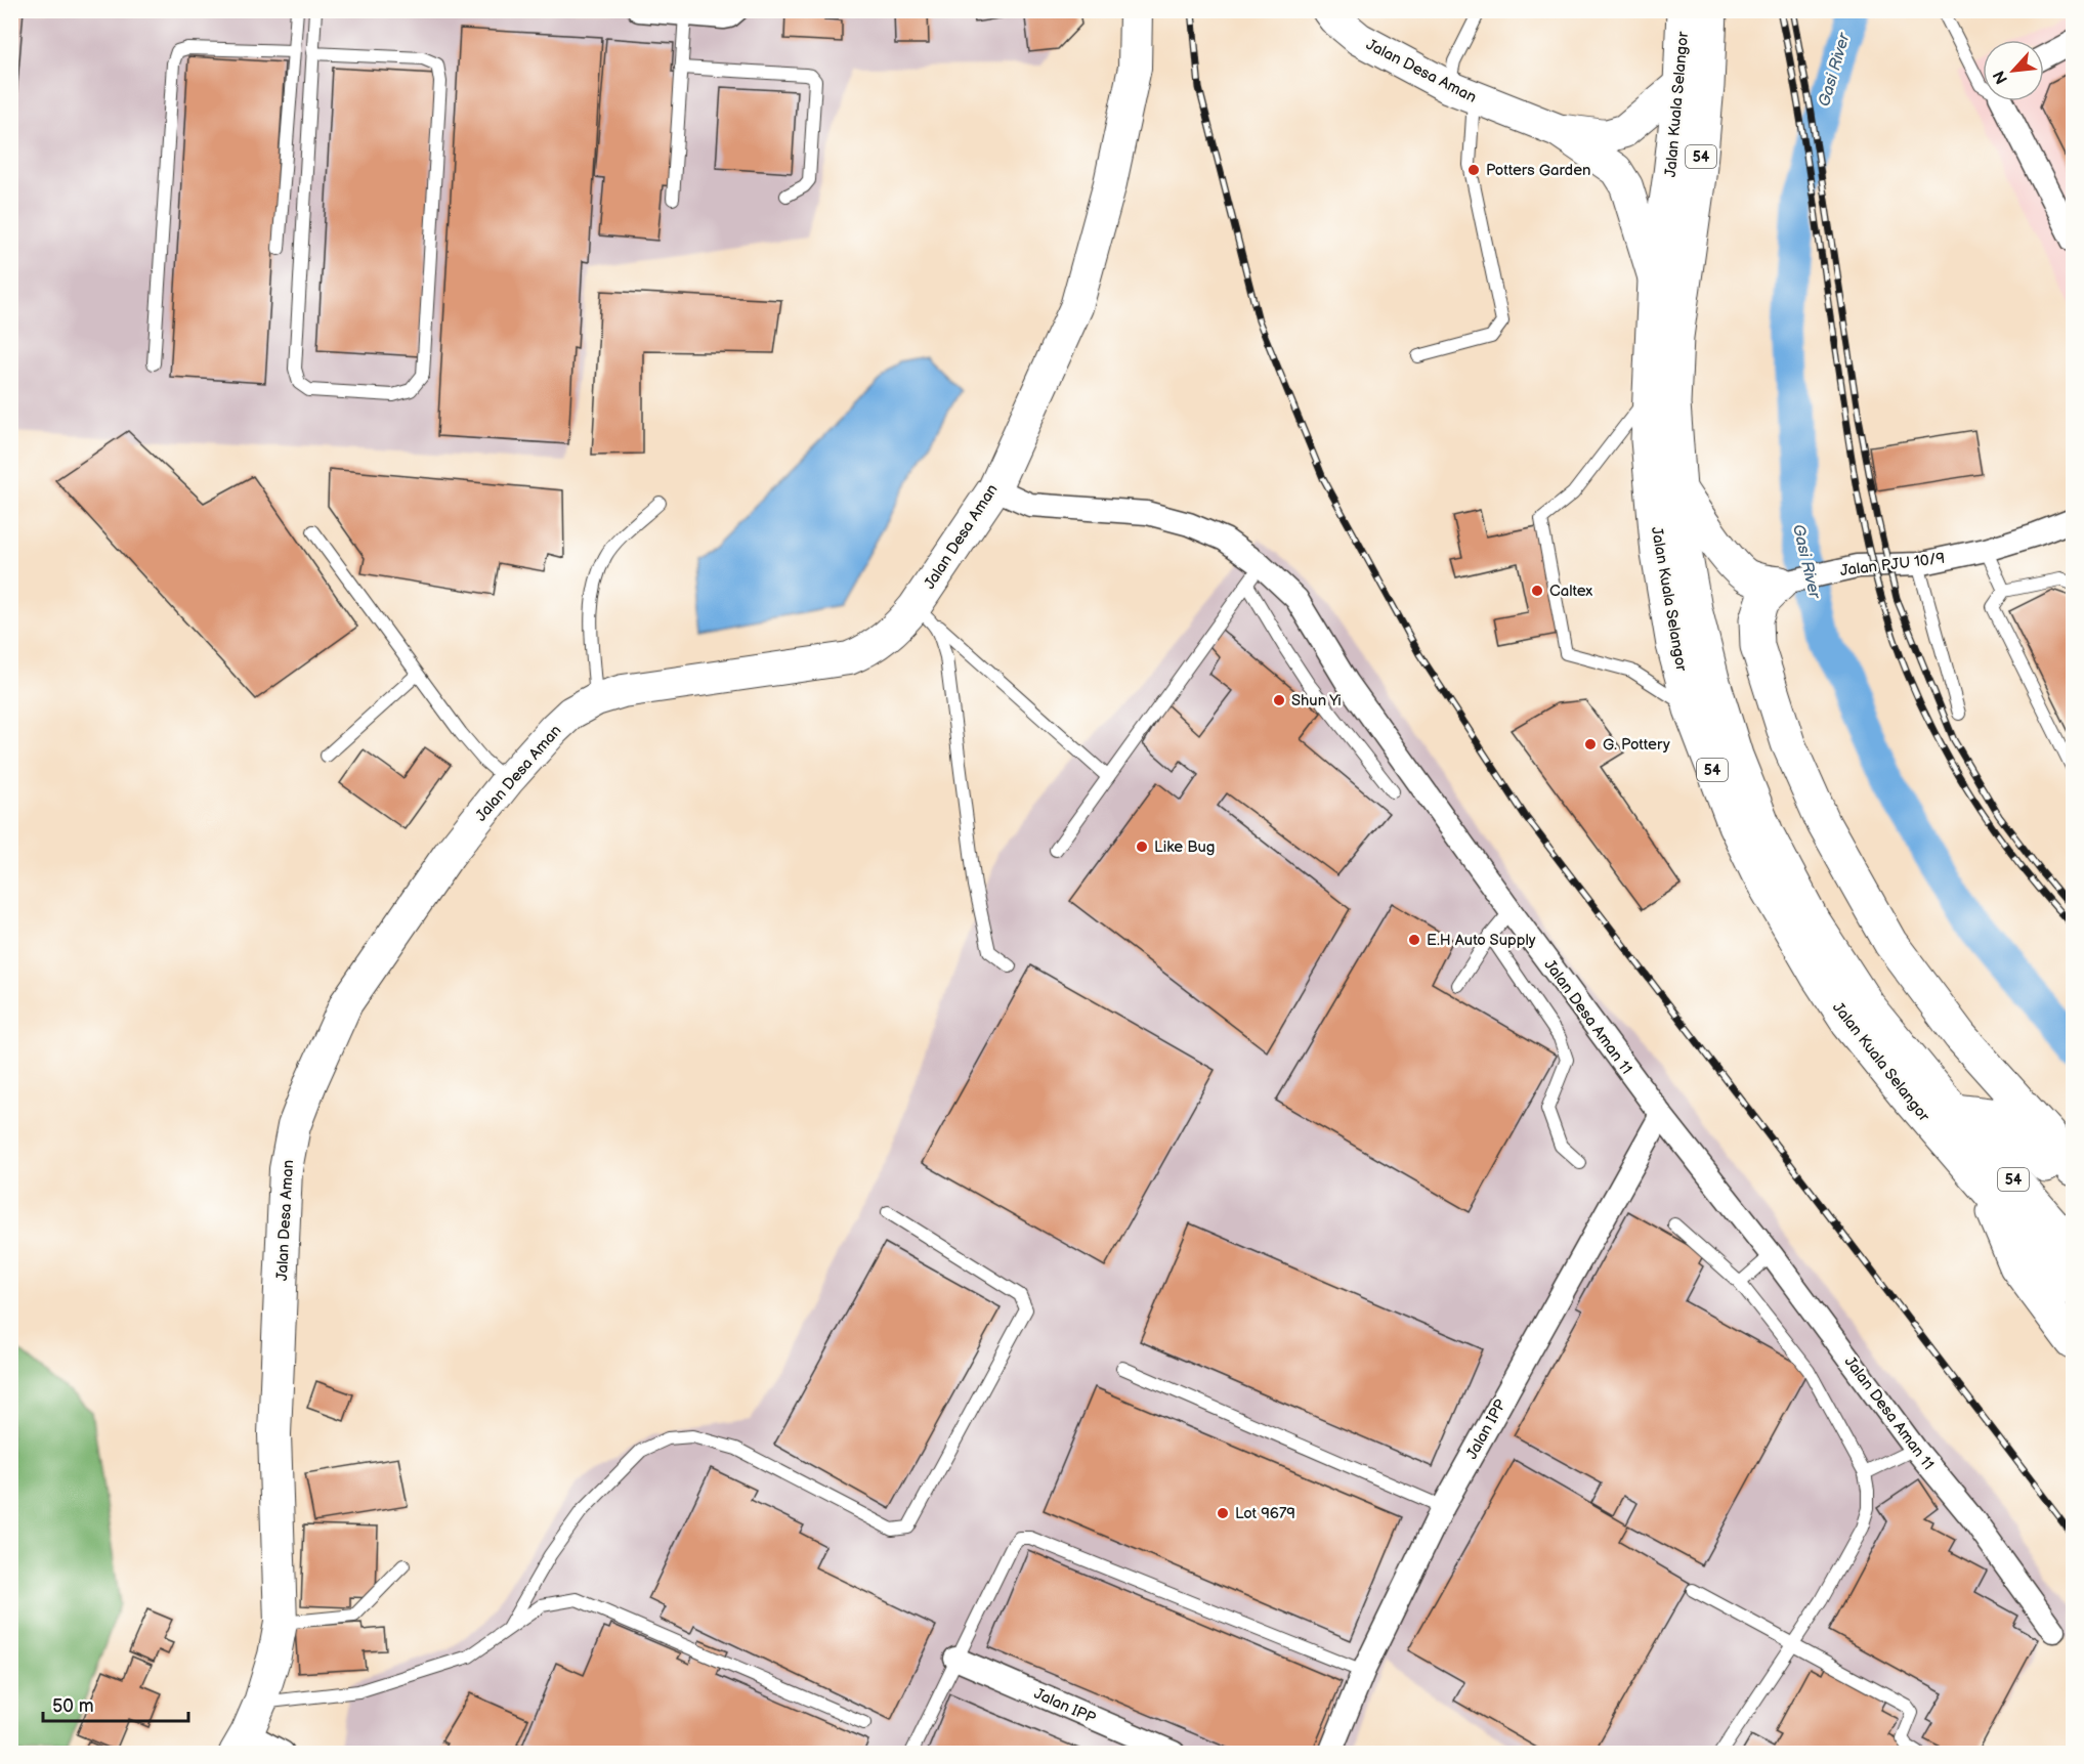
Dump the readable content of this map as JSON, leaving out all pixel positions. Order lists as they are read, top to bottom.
{
  "streets": {
    "highway": ["Jalan Kuala Selangor", "54"],
    "street": [
      "Jalan Desa Aman",
      "Jalan PJU 10/9",
      "Jalan Desa Aman 11",
      "Jalan IPP"
    ]
  },
  "crossings": [
    ["Jalan Desa Aman", "Jalan Kuala Selangor"],
    ["Jalan Desa Aman", "Jalan Desa Aman 11"],
    ["Jalan Desa Aman 11", "Jalan IPP"]
  ],
  "water": ["Gasi River"],
  "places": [
    "Potters Garden",
    "Caltex",
    "Shun Yi",
    "G. Pottery",
    "Like Bug",
    "E.H Auto Supply",
    "Lot 9679"
  ],
  "scale_bar": "50 m",
  "north": "bottom left"
}
